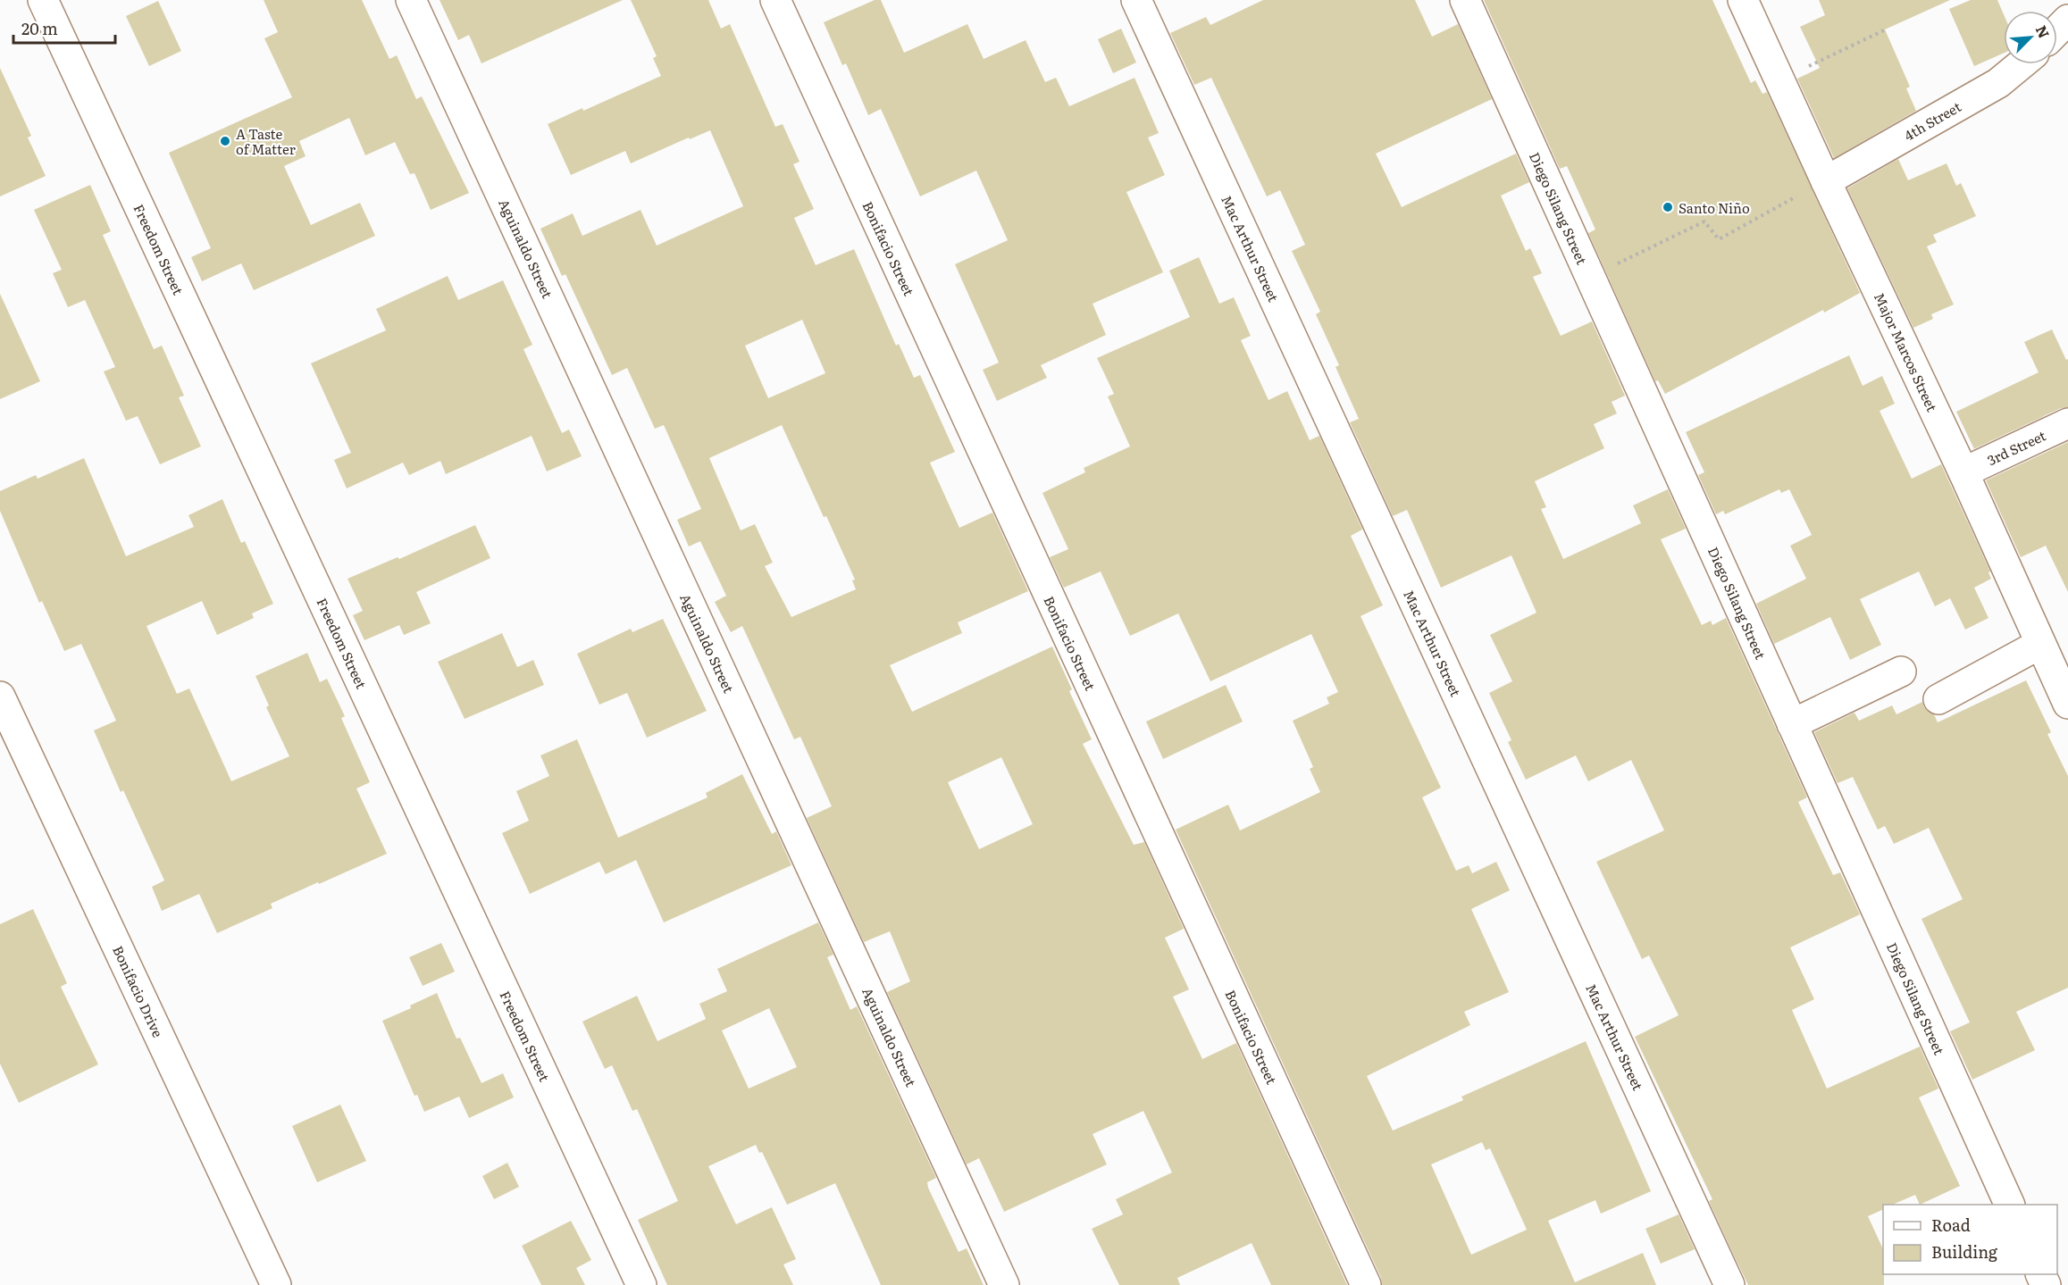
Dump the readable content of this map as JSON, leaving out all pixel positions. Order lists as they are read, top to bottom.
{
  "streets": {
    "street": [
      "4th Street",
      "Diego Silang Street",
      "Aguinaldo Street",
      "Bonifacio Street",
      "Mac Arthur Street",
      "Freedom Street",
      "Major Marcos Street",
      "3rd Street",
      "Bonifacio Drive"
    ]
  },
  "crossings": [
    ["4th Street", "Major Marcos Street"],
    ["Major Marcos Street", "3rd Street"]
  ],
  "places": ["A Taste of Matter", "Santo Niño"],
  "legend": ["Road", "Building"],
  "scale_bar": "20 m",
  "north": "top right"
}
